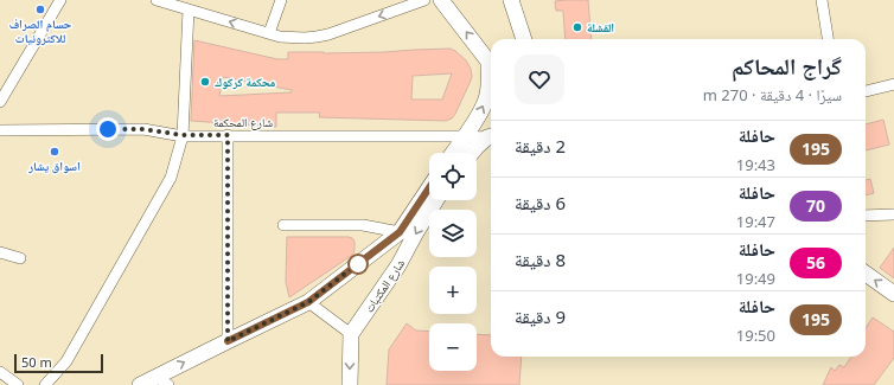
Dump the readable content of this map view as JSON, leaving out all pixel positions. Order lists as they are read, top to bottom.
{
  "streets": {
    "street": ["شارع المحكمة", "شارع المكتبات"]
  },
  "places": [
    "حسام الصراف للاكترونيات",
    "القشلة",
    "محكمة كركوك",
    "اسواق يشار"
  ],
  "lines": ["bus line 195"],
  "scale_bar": "50 m",
  "page": {
    "heading": ["گراج المحاكم", "سيرًا · 4 دقيقة · 270 m"],
    "list": [
      {
        "mark": "195",
        "name": "حافلة",
        "note": "19:43",
        "value": "2 دقيقة"
      },
      {
        "mark": "70",
        "name": "حافلة",
        "note": "19:47",
        "value": "6 دقيقة"
      },
      {
        "mark": "56",
        "name": "حافلة",
        "note": "19:49",
        "value": "8 دقيقة"
      },
      {
        "mark": "195",
        "name": "حافلة",
        "note": "19:50",
        "value": "9 دقيقة"
      }
    ],
    "map_buttons": ["+", "−"],
    "scale": "50 m"
  }
}
